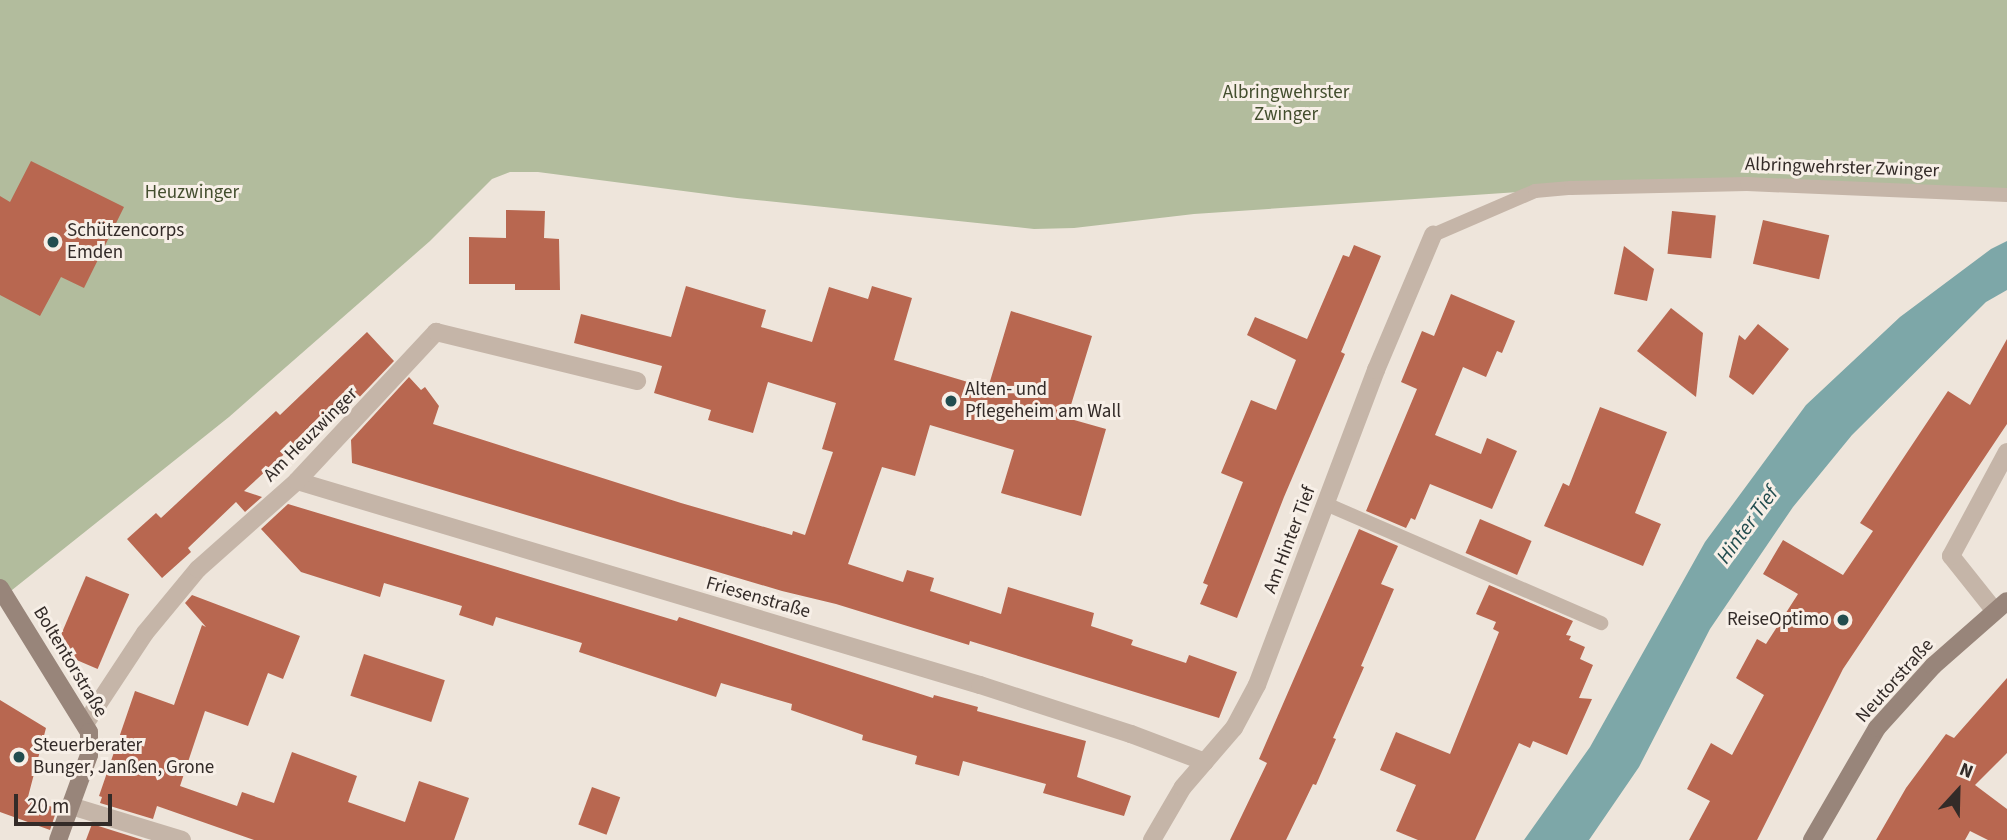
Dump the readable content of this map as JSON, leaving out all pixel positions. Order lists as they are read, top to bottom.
{
  "streets": {
    "street": [
      "Am Heuzwinger",
      "Am Hinter Tief",
      "Friesenstraße",
      "Boltentorstraße",
      "Neutorstraße"
    ],
    "lane": ["Albringwehrster Zwinger"]
  },
  "crossings": [
    ["Albringwehrster Zwinger", "Am Hinter Tief"],
    ["Am Heuzwinger", "Friesenstraße"],
    ["Am Heuzwinger", "Boltentorstraße"],
    ["Am Hinter Tief", "Friesenstraße"]
  ],
  "water": ["Hinter Tief"],
  "parks": ["Albringwehrster Zwinger", "Heuzwinger"],
  "places": [
    "Schützencorps Emden",
    "Alten- und Pflegeheim am Wall",
    "ReiseOptimo",
    "Steuerberater Bunger, Janßen, Grone"
  ],
  "scale_bar": "20 m",
  "north": "top"
}
